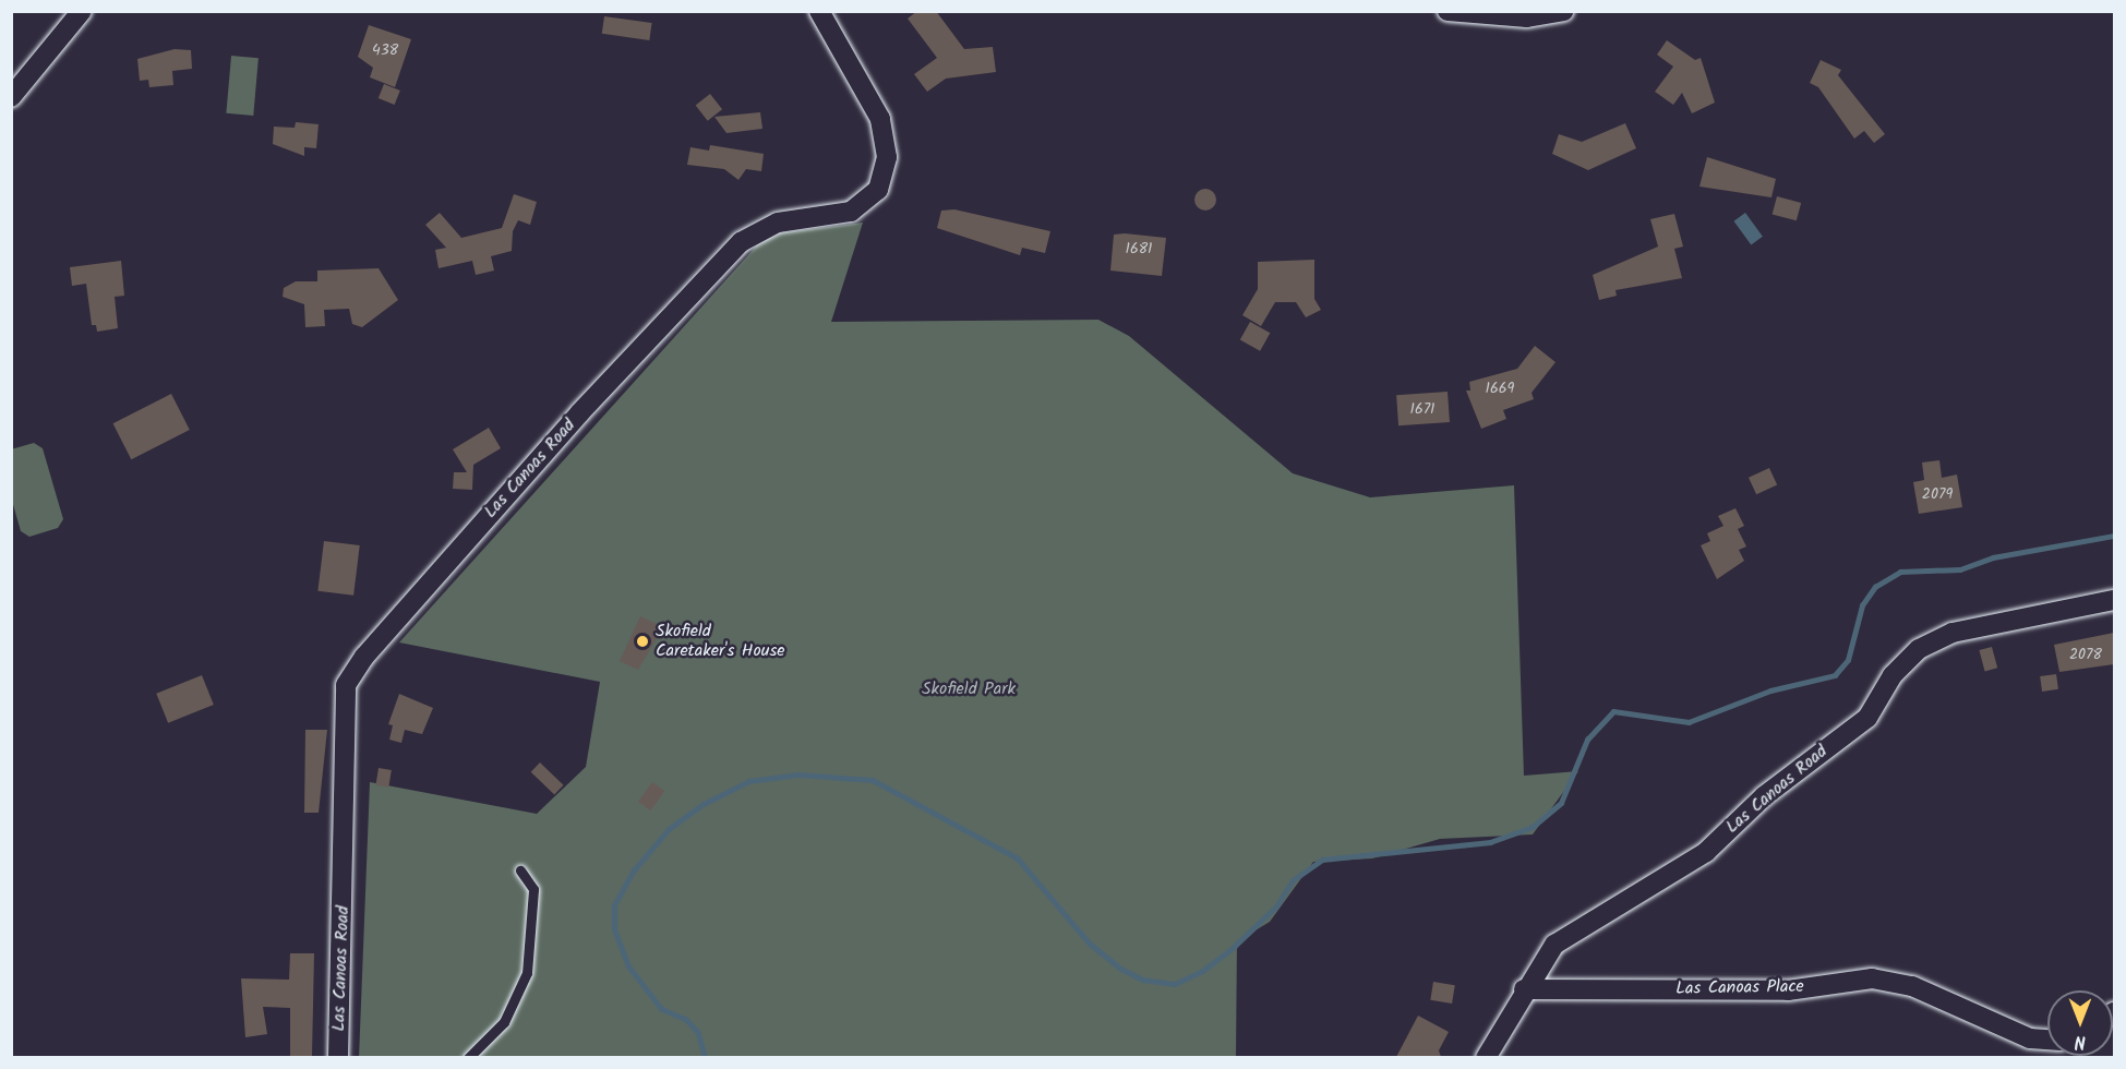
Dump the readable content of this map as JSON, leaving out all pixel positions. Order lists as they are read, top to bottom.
{
  "streets": {
    "street": ["Las Canoas Road", "Las Canoas Place"]
  },
  "crossings": [
    ["Las Canoas Road", "Las Canoas Place"]
  ],
  "parks": ["Skofield Park"],
  "places": ["Skofield Caretaker's House"],
  "house_numbers": [
    "438",
    "1681",
    "1669",
    "1671",
    "2079",
    "2078"
  ],
  "north": "bottom"
}
